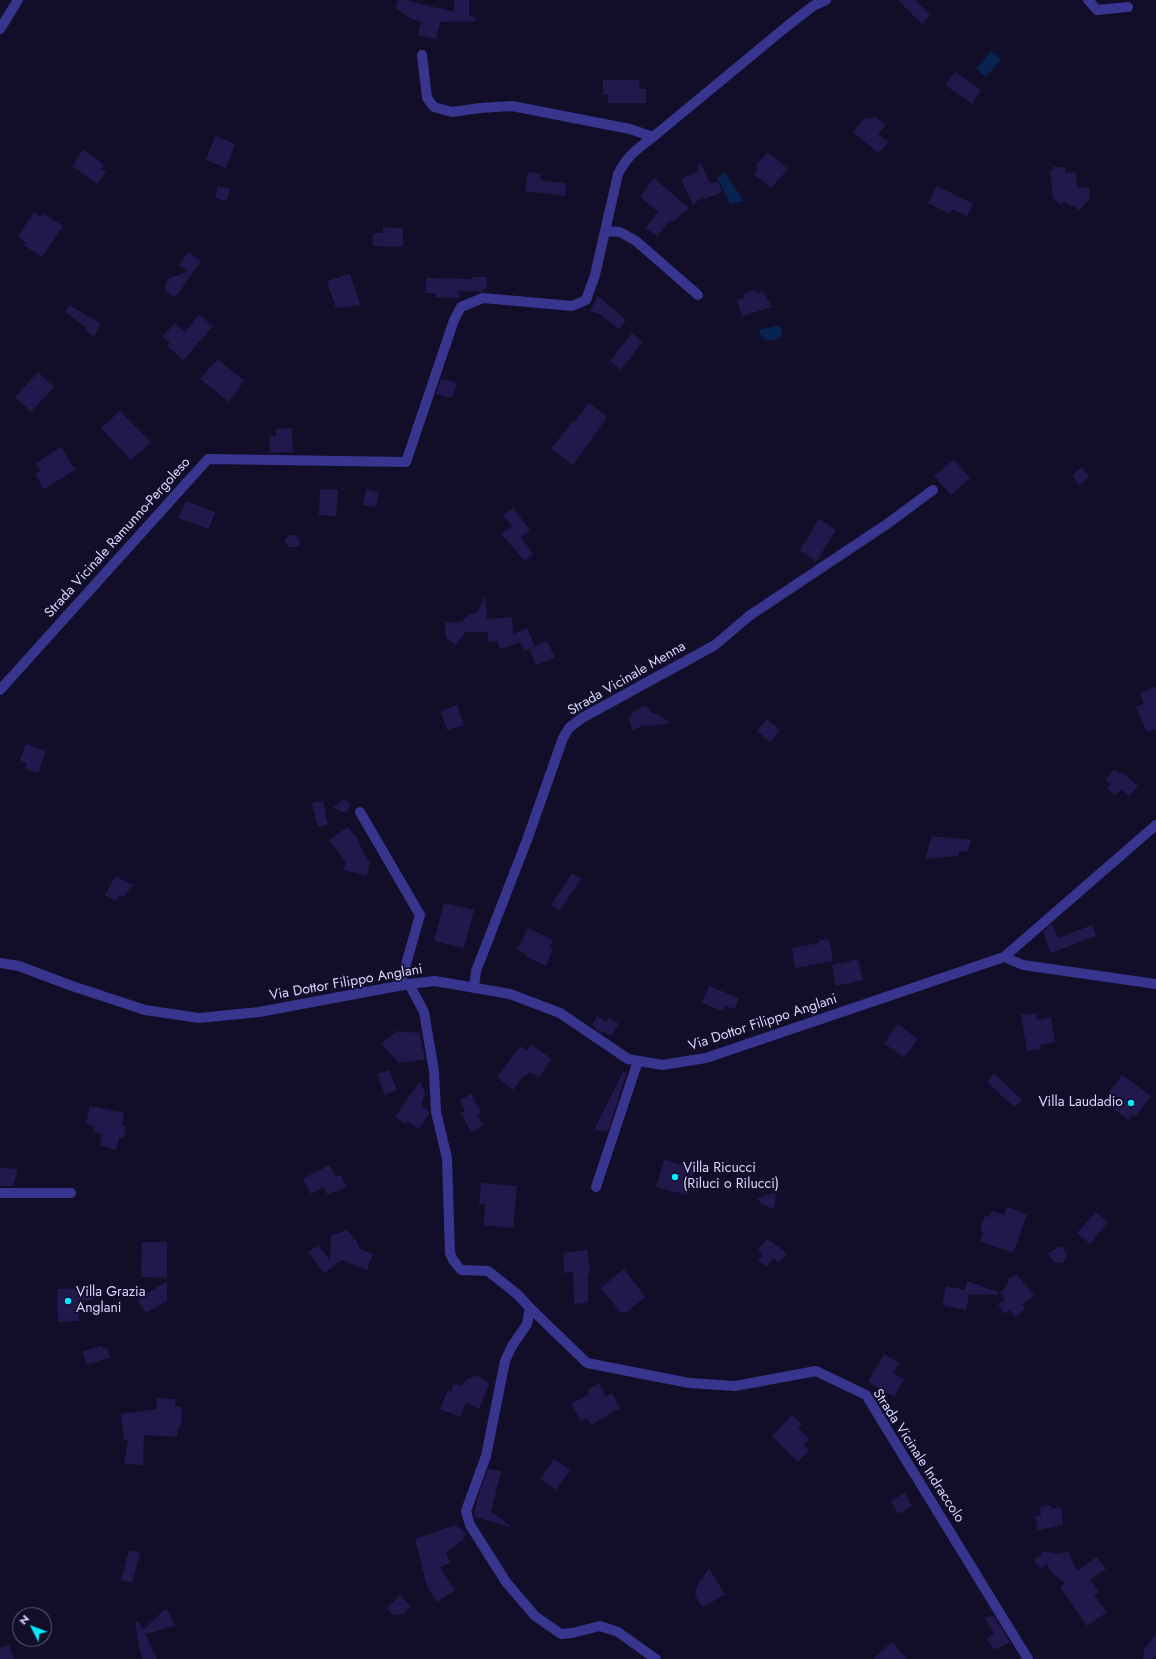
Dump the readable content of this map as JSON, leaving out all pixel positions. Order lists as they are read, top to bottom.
{
  "streets": {
    "street": [
      "Strada Vicinale Ramunno-Pergoleso",
      "Strada Vicinale Menna",
      "Via Dottor Filippo Anglani",
      "Strada Vicinale Indraccolo"
    ]
  },
  "crossings": [
    ["Strada Vicinale Menna", "Via Dottor Filippo Anglani"],
    ["Via Dottor Filippo Anglani", "Strada Vicinale Indraccolo"]
  ],
  "places": ["Villa Laudadio", "Villa Ricucci (Riluci o Rilucci)", "Villa Grazia Anglani"],
  "north": "top left"
}
